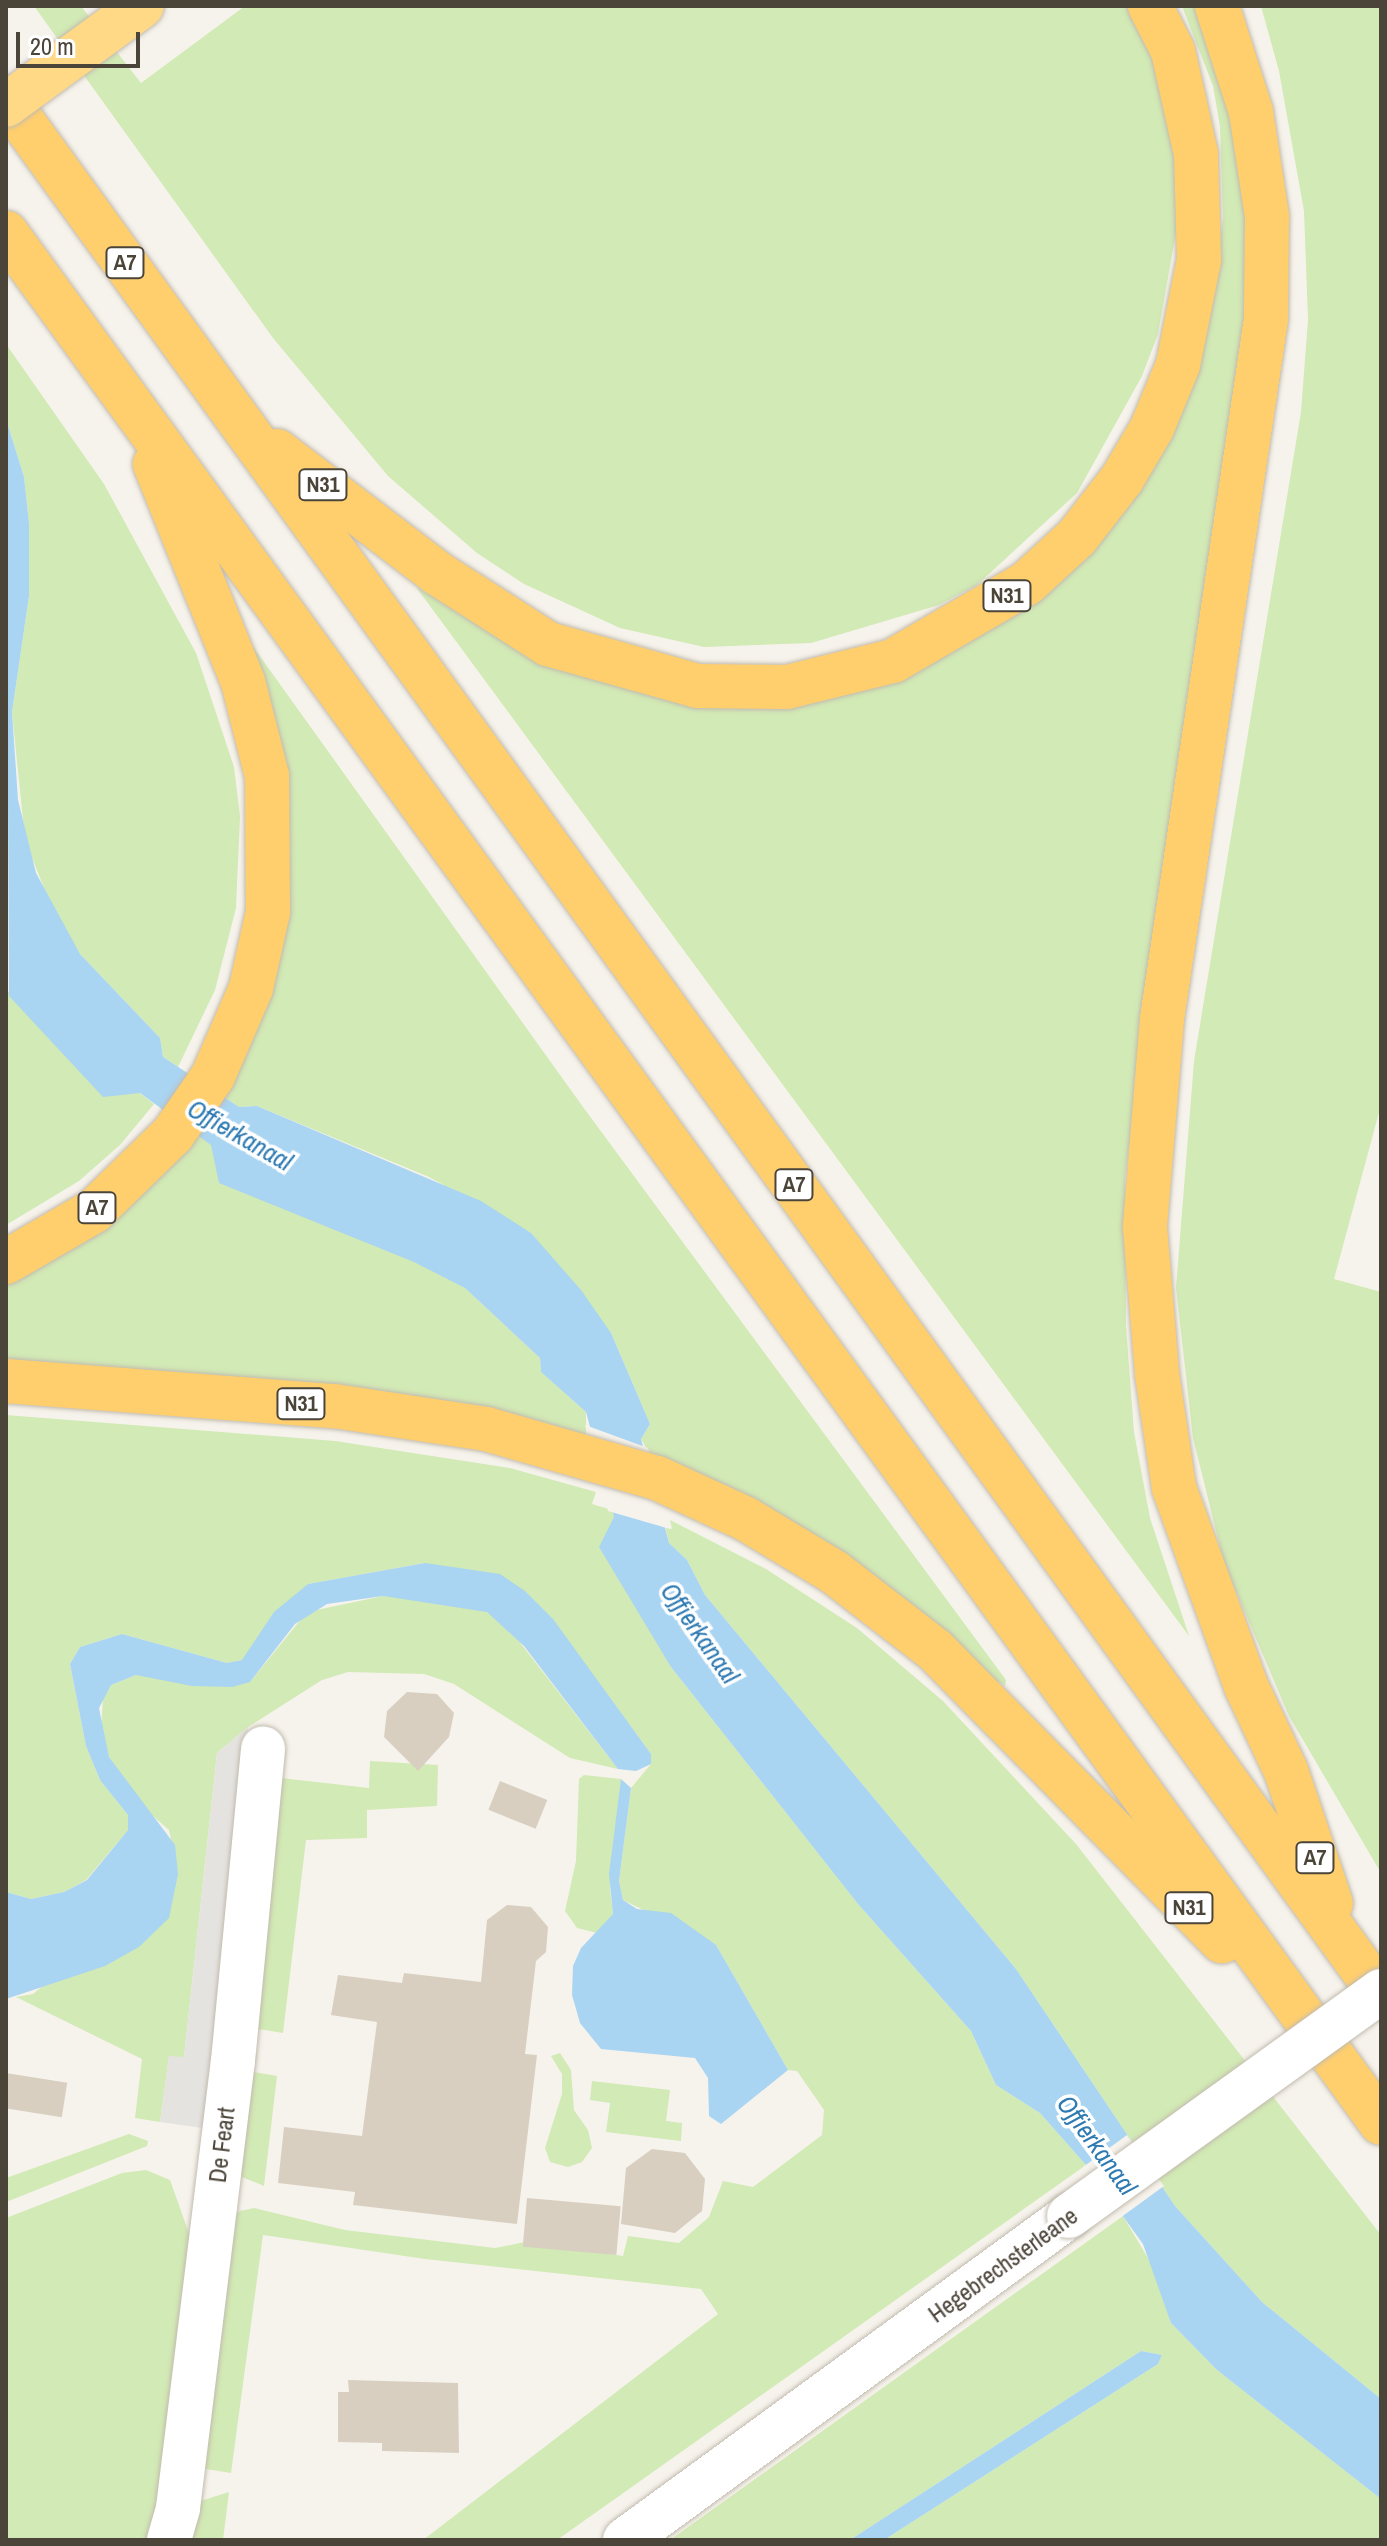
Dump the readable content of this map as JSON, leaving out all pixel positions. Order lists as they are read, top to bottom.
{
  "streets": {
    "highway": ["A7", "N31"],
    "street": ["De Feart", "Hegebrechsterleane"]
  },
  "crossings": [
    ["A7", "N31"],
    ["A7", "Hegebrechsterleane"]
  ],
  "water": ["Offierkanaal"],
  "scale_bar": "20 m"
}
